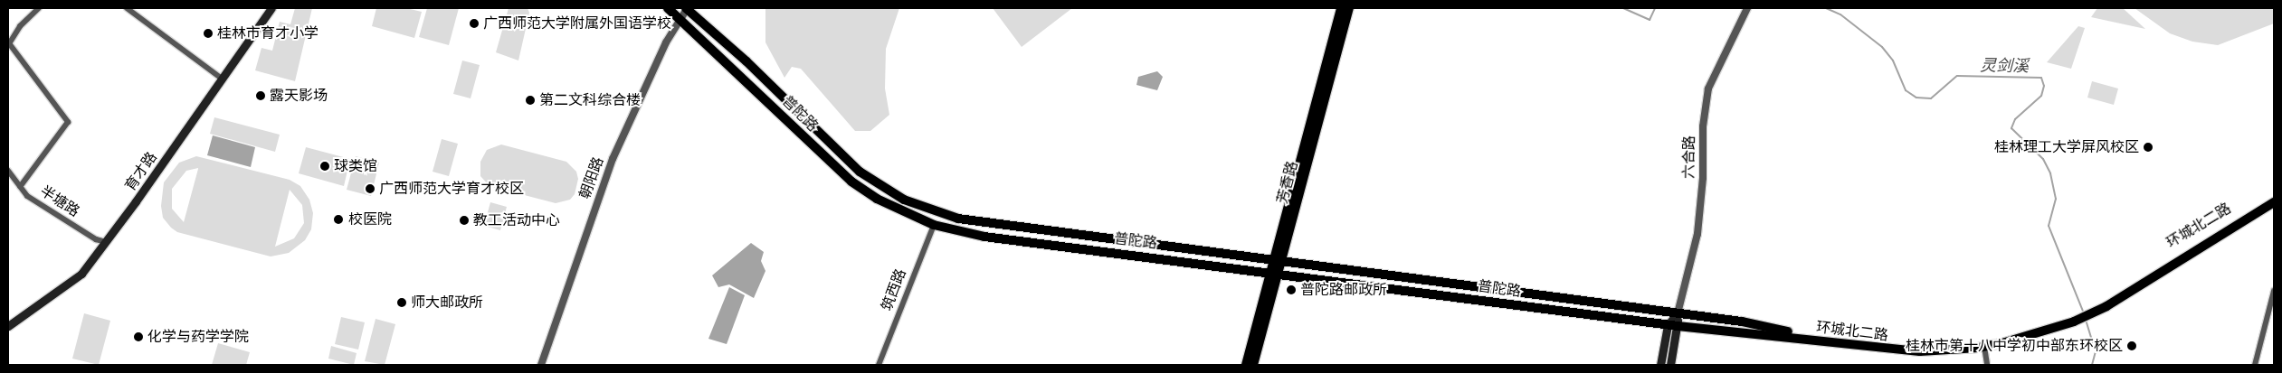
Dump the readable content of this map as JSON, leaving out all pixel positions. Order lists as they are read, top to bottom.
{
  "streets": {
    "main road": [
      "普陀路",
      "育才路",
      "芳香路",
      "环城北二路"
    ],
    "street": [
      "六合路",
      "朝阳路",
      "半塘路",
      "筑西路"
    ]
  },
  "crossings": [
    ["普陀路", "六合路"],
    ["普陀路", "朝阳路"],
    ["普陀路", "芳香路"],
    ["普陀路", "环城北二路"],
    ["普陀路", "筑西路"],
    ["六合路", "环城北二路"],
    ["育才路", "半塘路"]
  ],
  "water": ["灵剑溪"],
  "places": [
    "广西师范大学附属外国语学校",
    "桂林市育才小学",
    "露天影场",
    "第二文科综合楼",
    "桂林理工大学屏风校区",
    "球类馆",
    "广西师范大学育才校区",
    "校医院",
    "教工活动中心",
    "普陀路邮政所",
    "师大邮政所",
    "化学与药学学院",
    "桂林市第十八中学初中部东环校区"
  ]
}
